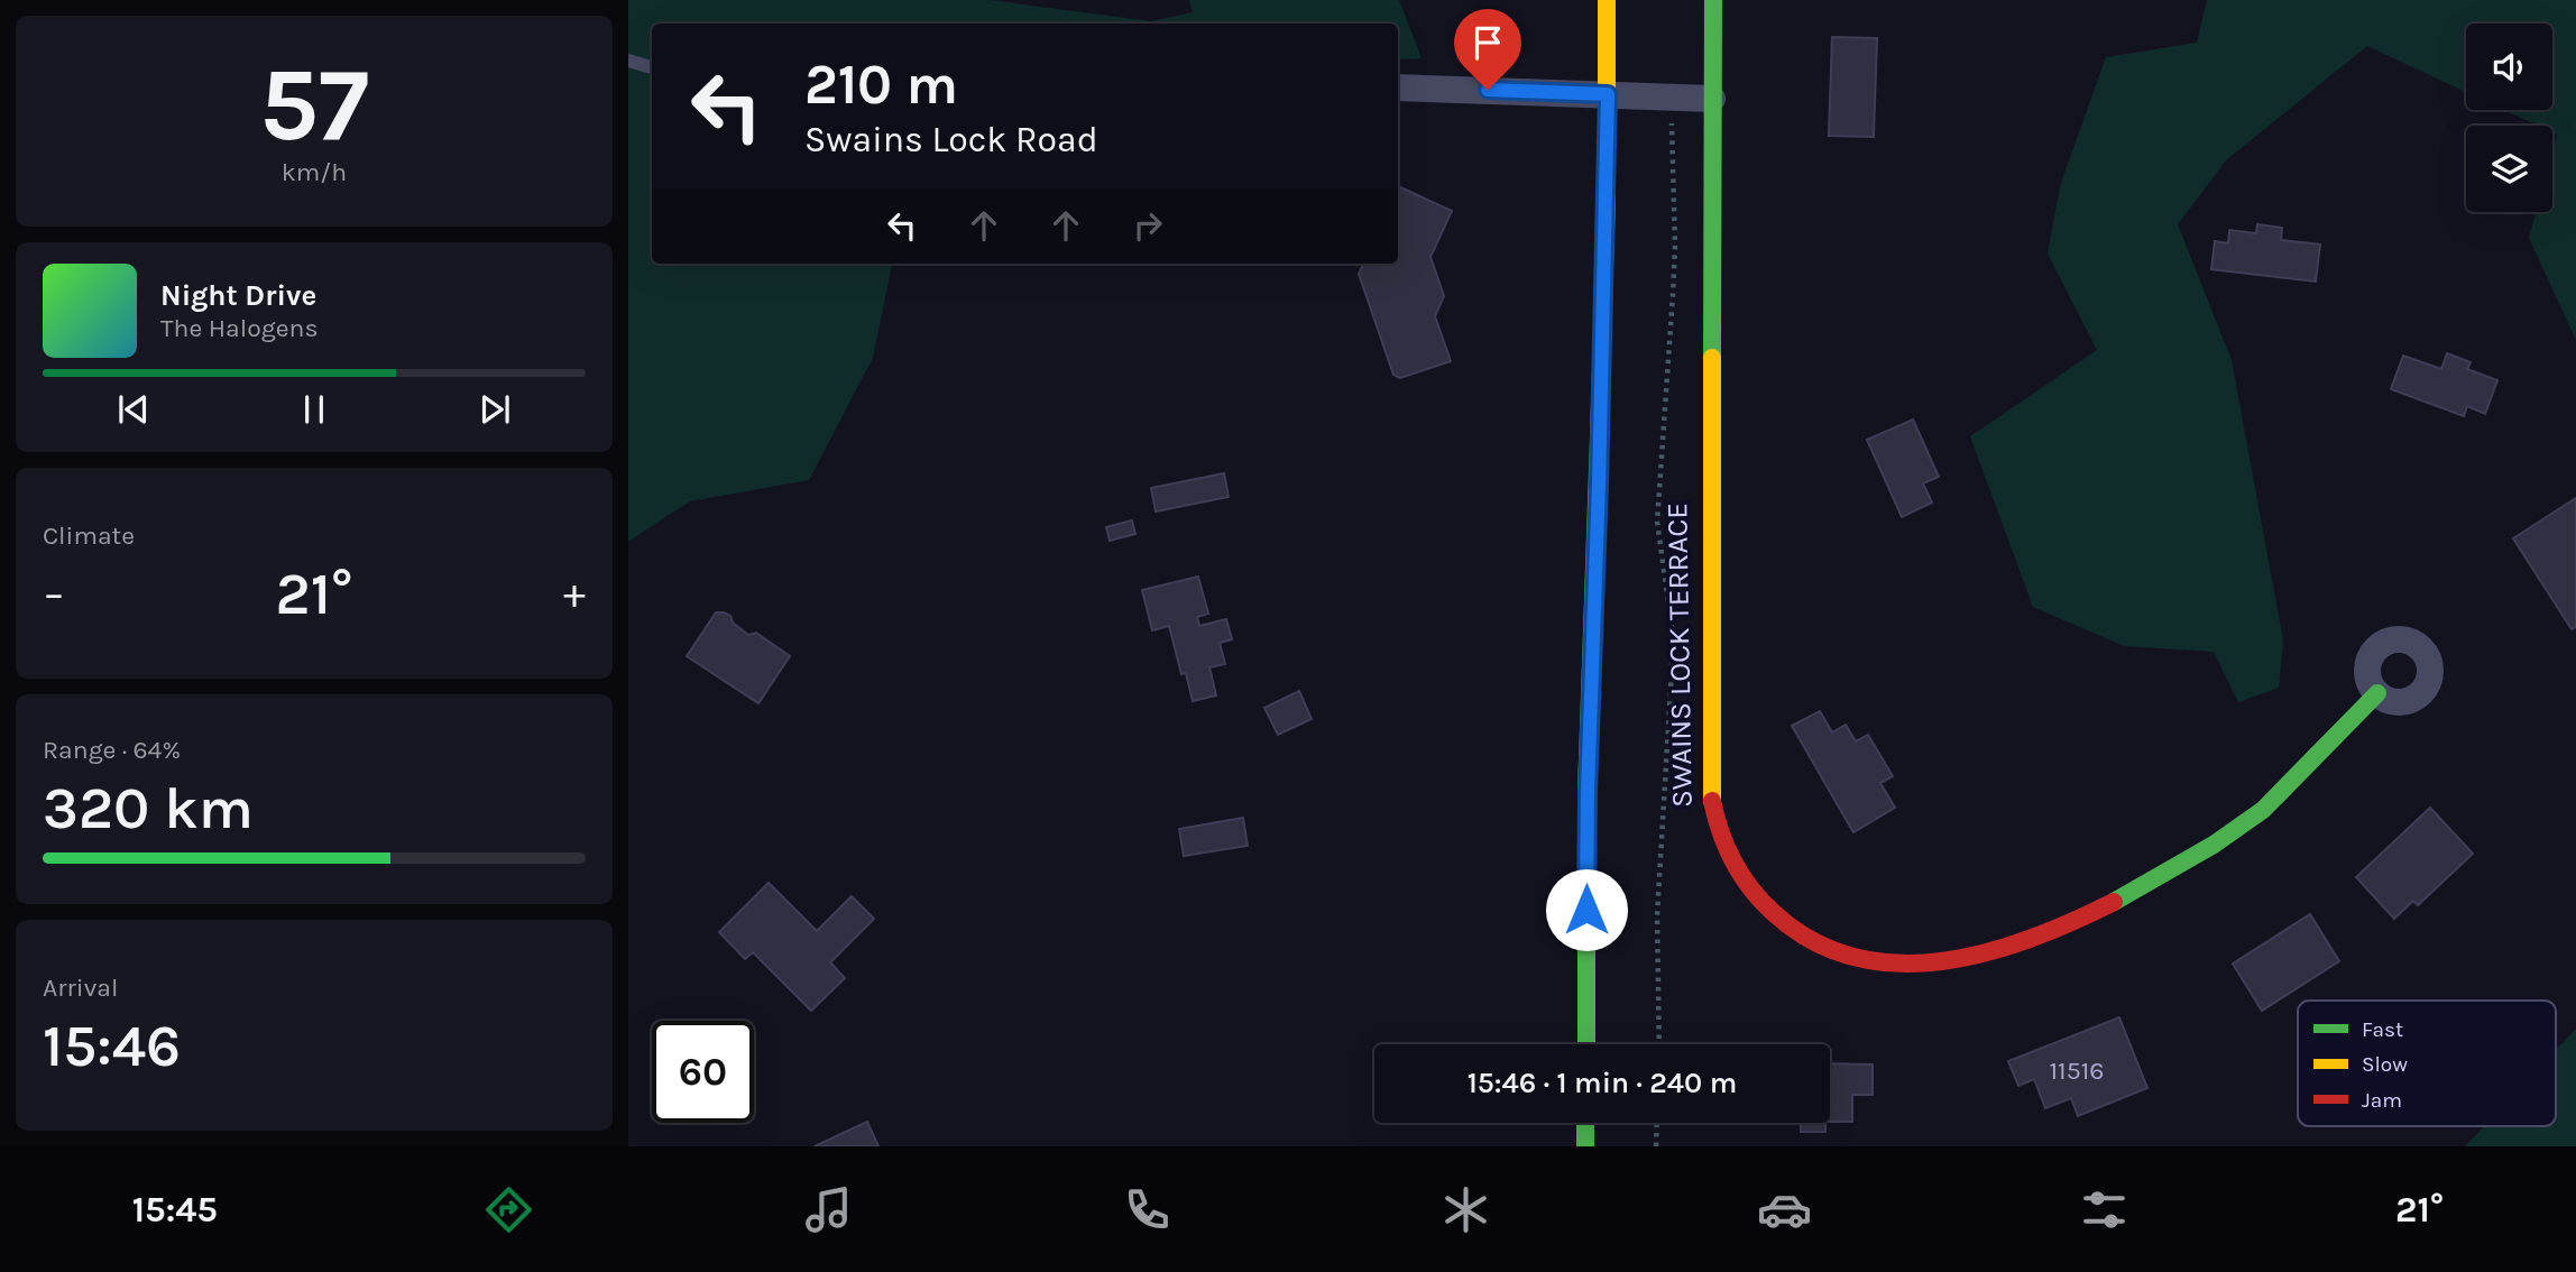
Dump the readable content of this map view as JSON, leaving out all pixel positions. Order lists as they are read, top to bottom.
{
  "streets": {
    "street": ["SWAINS LOCK TERRACE"]
  },
  "house_numbers": ["11516"],
  "legend": ["Fast", "Slow", "Jam"],
  "page": {
    "tile": [
      ["57", "km/h"],
      "Climate",
      ["Range · 64%", "320 km"],
      ["Arrival", "15:46"]
    ],
    "turn": ["210 m", "Swains Lock Road"],
    "song": ["Night Drive", "The Halogens"],
    "heat": ["−", "21°", "+"],
    "limit": "60",
    "trip": "15:46 · 1 min · 240 m",
    "tabs": ["15:45", "21°"]
  }
}
